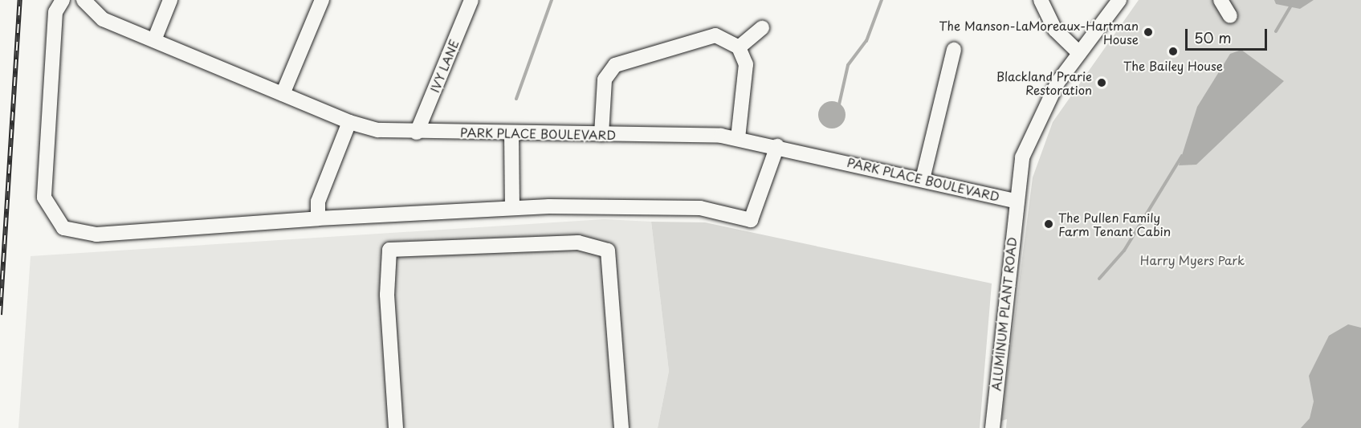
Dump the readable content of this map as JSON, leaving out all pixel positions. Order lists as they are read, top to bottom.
{
  "streets": {
    "street": ["IVY LANE", "PARK PLACE BOULEVARD", "ALUMINUM PLANT ROAD"]
  },
  "crossings": [
    ["IVY LANE", "PARK PLACE BOULEVARD"],
    ["PARK PLACE BOULEVARD", "ALUMINUM PLANT ROAD"]
  ],
  "parks": ["Harry Myers Park"],
  "places": [
    "The Manson-LaMoreaux-Hartman House",
    "The Bailey House",
    "Blackland Prarie Restoration",
    "The Pullen Family Farm Tenant Cabin"
  ],
  "scale_bar": "50 m"
}
